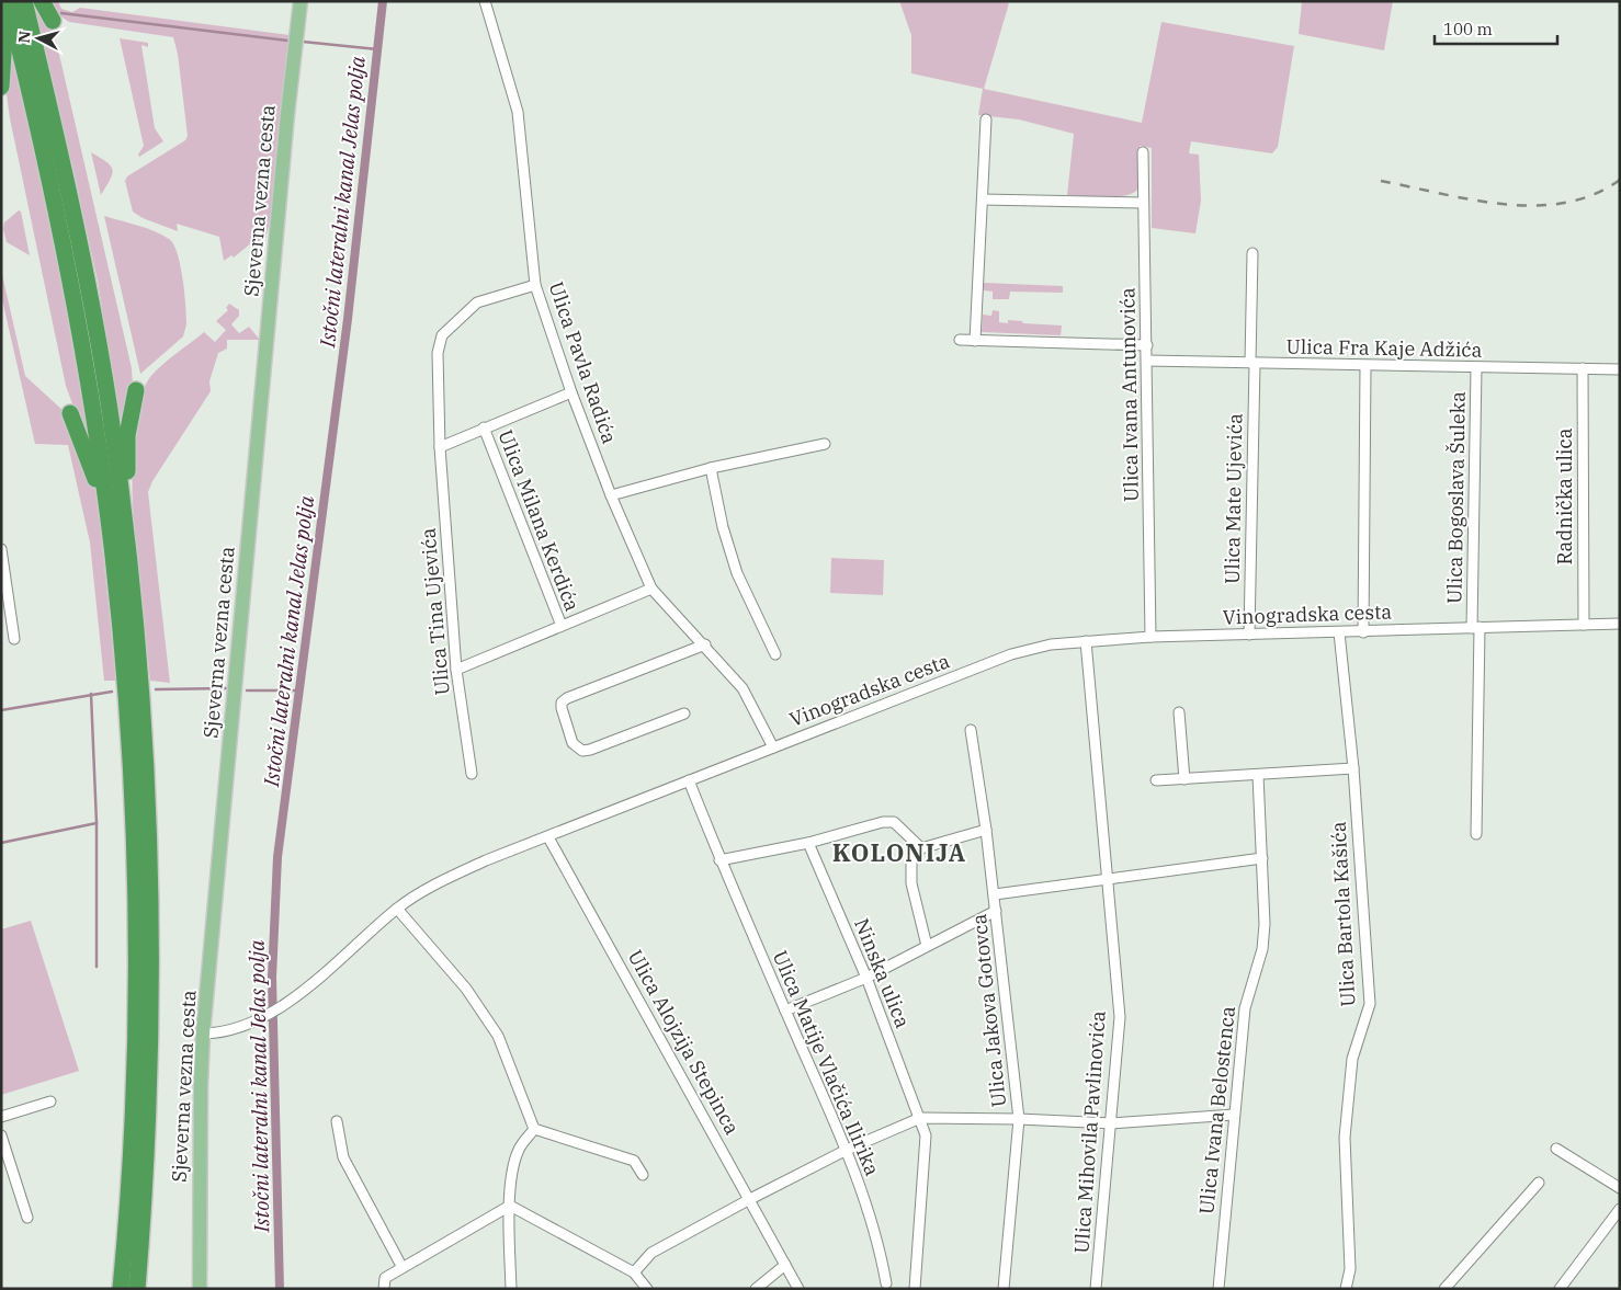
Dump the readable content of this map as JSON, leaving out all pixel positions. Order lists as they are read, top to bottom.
{
  "streets": {
    "main road": ["Sjeverna vezna cesta"],
    "street": [
      "Ulica Fra Kaje Adžića",
      "Ulica Pavla Radića",
      "Ulica Ivana Antunovića",
      "Radnička ulica",
      "Ulica Bogoslava Šuleka",
      "Ulica Mate Ujevića",
      "Ulica Milana Kerdića",
      "Ulica Tina Ujevića",
      "Vinogradska cesta",
      "Ulica Bartola Kašića",
      "Ninska ulica",
      "Ulica Jakova Gotovca",
      "Ulica Alojzija Stepinca",
      "Ulica Matije Vlačića Ilirika",
      "Ulica Ivana Belostenca",
      "Ulica Mihovila Pavlinovića"
    ]
  },
  "crossings": [
    ["Sjeverna vezna cesta", "Vinogradska cesta"],
    ["Ulica Fra Kaje Adžića", "Ulica Ivana Antunovića"],
    ["Ulica Fra Kaje Adžića", "Radnička ulica"],
    ["Ulica Fra Kaje Adžića", "Ulica Bogoslava Šuleka"],
    ["Ulica Fra Kaje Adžića", "Ulica Mate Ujevića"],
    ["Ulica Pavla Radića", "Ulica Tina Ujevića"],
    ["Ulica Pavla Radića", "Vinogradska cesta"],
    ["Ulica Ivana Antunovića", "Vinogradska cesta"],
    ["Radnička ulica", "Vinogradska cesta"],
    ["Ulica Bogoslava Šuleka", "Vinogradska cesta"],
    ["Ulica Mate Ujevića", "Vinogradska cesta"],
    ["Vinogradska cesta", "Ulica Bartola Kašića"],
    ["Vinogradska cesta", "Ulica Alojzija Stepinca"],
    ["Vinogradska cesta", "Ulica Matije Vlačića Ilirika"],
    ["Vinogradska cesta", "Ulica Mihovila Pavlinovića"]
  ],
  "districts": ["KOLONIJA"],
  "water": ["Istočni lateralni kanal Jelas polja"],
  "scale_bar": "100 m",
  "north": "left"
}
